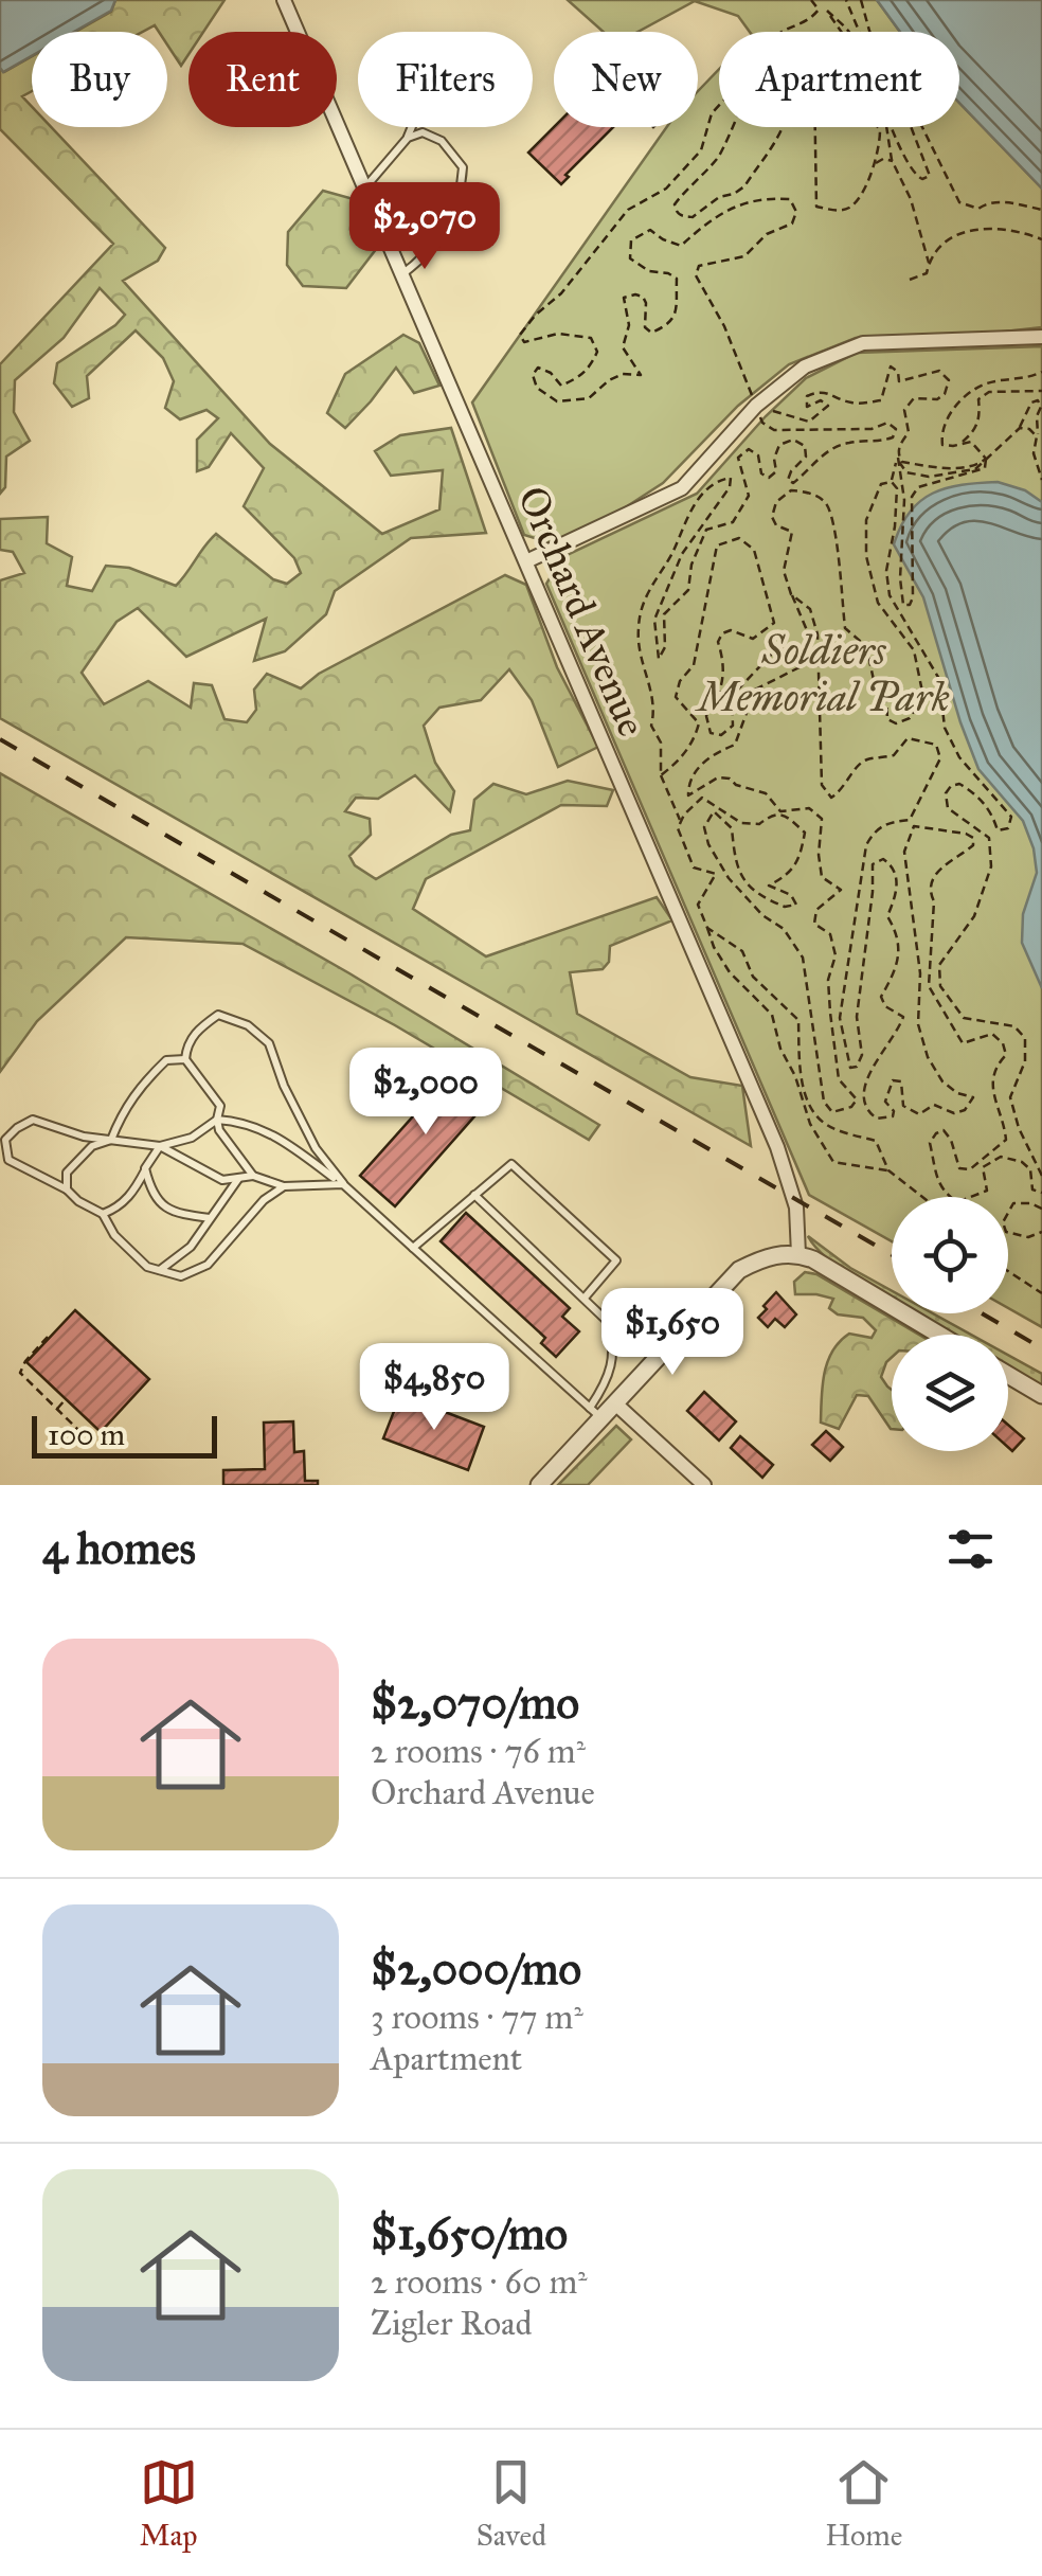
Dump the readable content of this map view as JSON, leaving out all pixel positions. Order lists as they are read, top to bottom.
{
  "streets": {
    "street": ["Orchard Avenue"]
  },
  "parks": ["Soldiers Memorial Park"],
  "scale_bar": "100 m",
  "page": {
    "chip": [
      "Buy",
      "Rent",
      "Filters",
      "New",
      "Apartment"
    ],
    "price": [
      "$2,070",
      "$2,000",
      "$1,650",
      "$4,850"
    ],
    "scale": "100 m",
    "heading": "4 homes",
    "list": [
      {
        "name": "$2,070/mo",
        "note": "2 rooms · 76 m² · Orchard Avenue"
      },
      {
        "name": "$2,000/mo",
        "note": "3 rooms · 77 m² · Apartment"
      },
      {
        "name": "$1,650/mo",
        "note": "2 rooms · 60 m² · Zigler Road"
      }
    ],
    "tabs": ["Map", "Saved", "Home"]
  }
}
